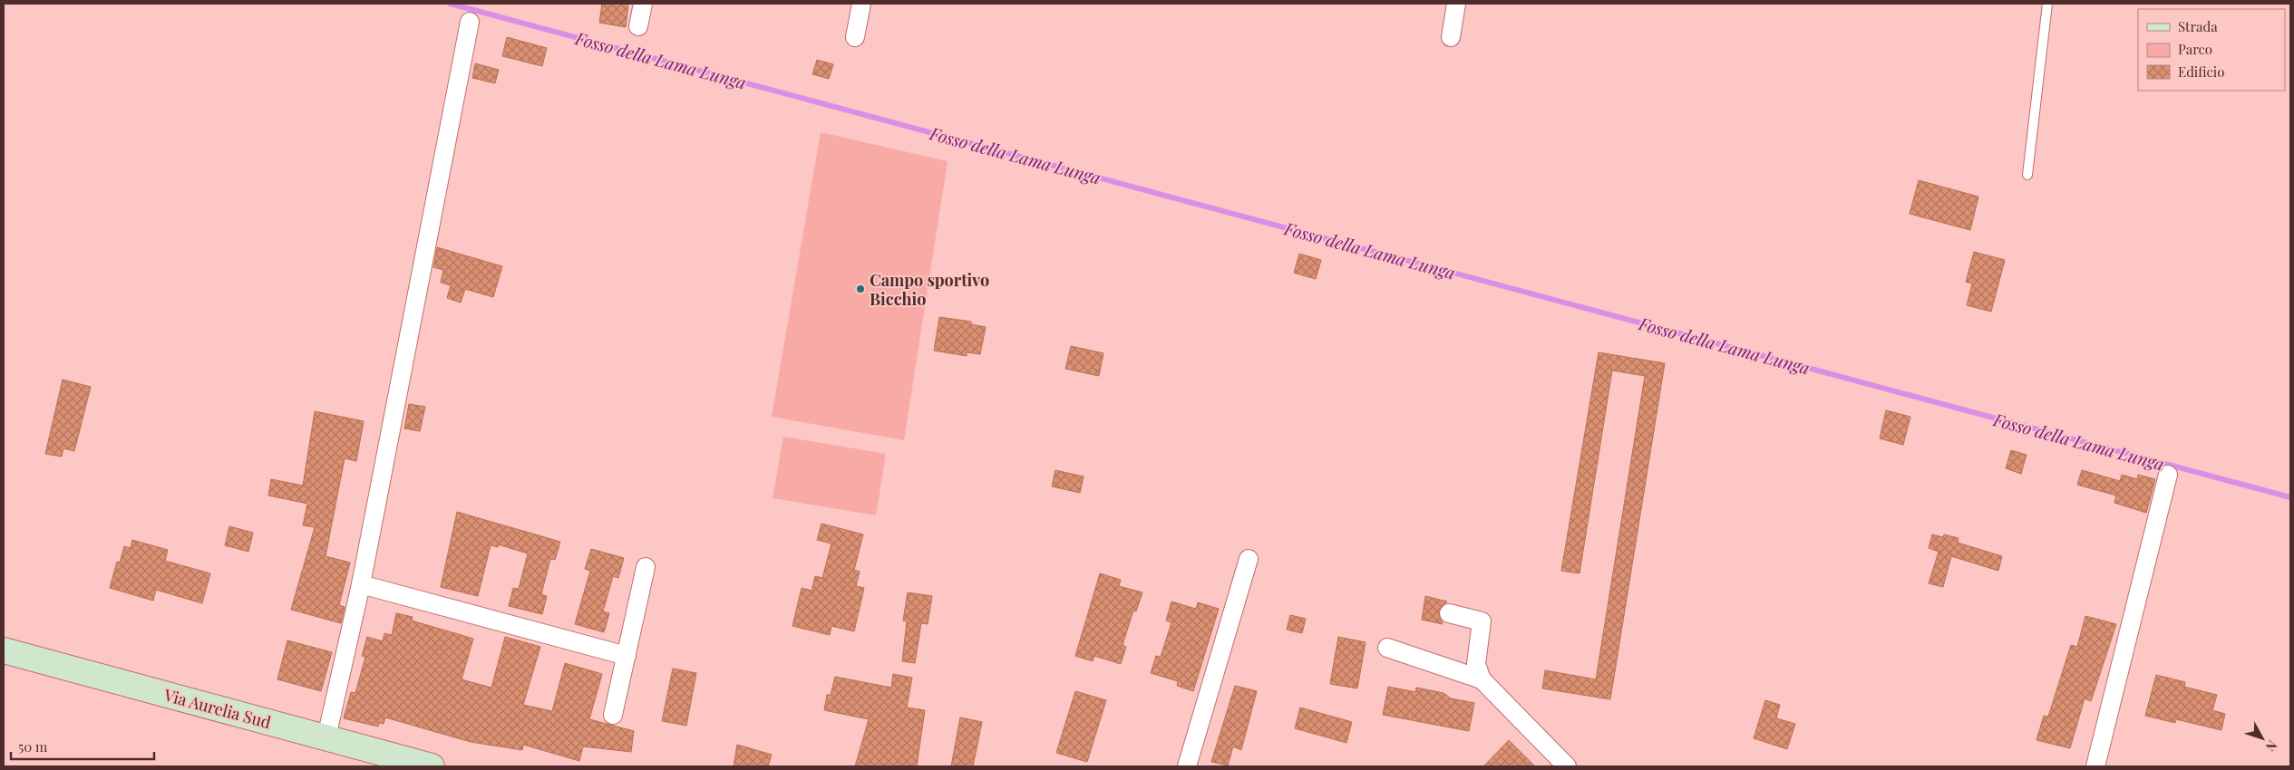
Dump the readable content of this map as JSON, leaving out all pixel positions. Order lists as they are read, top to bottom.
{
  "streets": {
    "main road": ["Via Aurelia Sud"]
  },
  "water": ["Fosso della Lama Lunga"],
  "places": ["Campo sportivo Bicchio"],
  "legend": ["Strada", "Parco", "Edificio"],
  "scale_bar": "50 m",
  "north": "bottom right"
}
